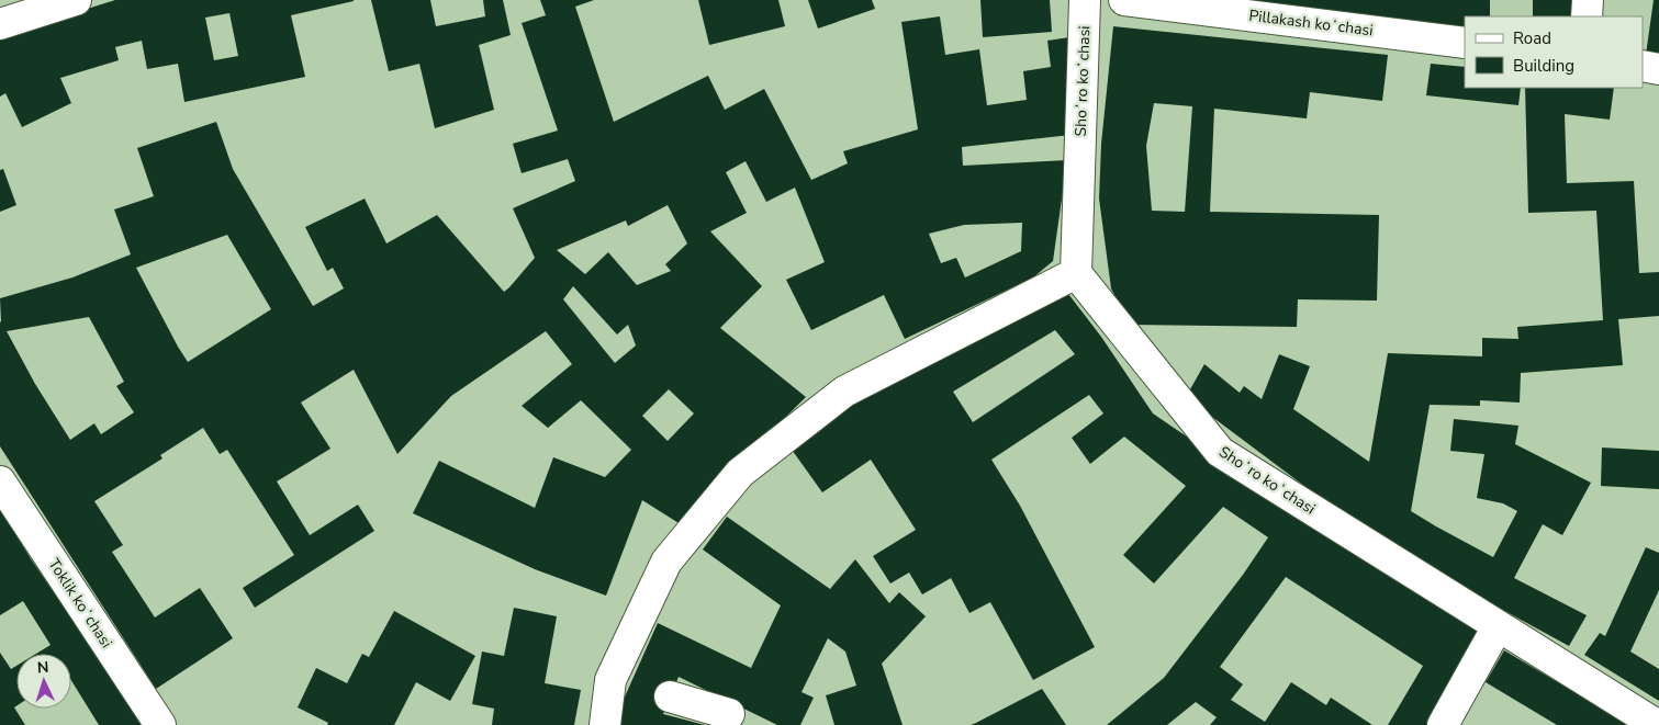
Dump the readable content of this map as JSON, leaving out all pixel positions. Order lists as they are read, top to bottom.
{
  "streets": {
    "street": ["Pillakash koʻchasi", "Shoʻro koʻchasi", "Toklik koʻchasi"]
  },
  "legend": ["Road", "Building"],
  "north": "top"
}
